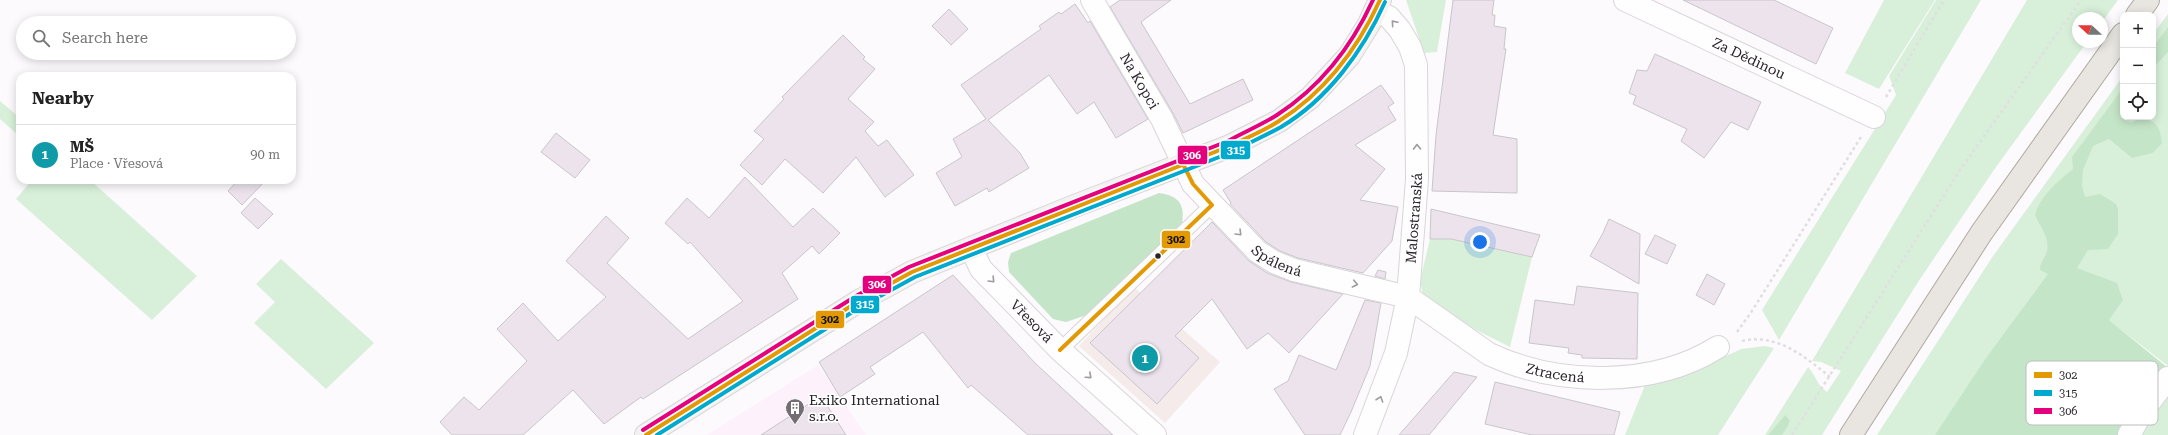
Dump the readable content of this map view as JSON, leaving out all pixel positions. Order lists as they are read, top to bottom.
{
  "streets": {
    "street": [
      "Za Dědinou",
      "Na Kopci",
      "Malostranská",
      "Spálená",
      "Vřesová",
      "Ztracená"
    ]
  },
  "crossings": [
    ["Na Kopci", "Spálená"],
    ["Malostranská", "Spálená"],
    ["Malostranská", "Ztracená"],
    ["Spálená", "Ztracená"]
  ],
  "one_way": ["Malostranská", "Spálená", "Vřesová"],
  "places": {
    "building": ["Exiko International s.r.o."]
  },
  "lines": ["transit line 302", "transit line 306", "transit line 315"],
  "legend": ["302", "315", "306"],
  "north": "left",
  "page": {
    "map_buttons": ["+", "−"],
    "search": "Search here",
    "heading": "Nearby",
    "list": [
      {
        "mark": "1",
        "name": "MŠ",
        "note": "Place · Vřesová",
        "value": "90 m"
      }
    ],
    "pins": "1"
  }
}
